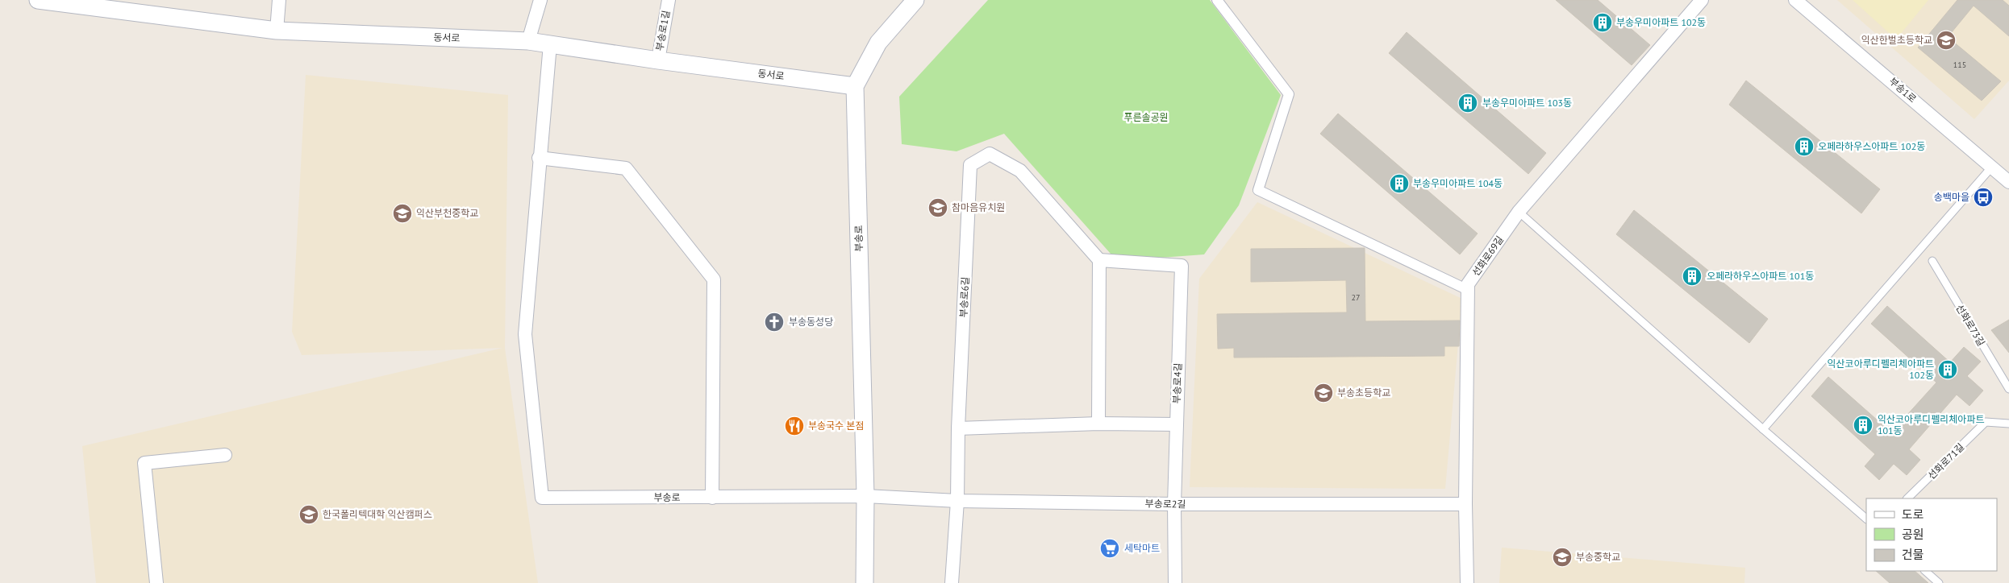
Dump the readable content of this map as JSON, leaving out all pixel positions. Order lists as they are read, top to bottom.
{
  "streets": {
    "street": [
      "부송로1길",
      "동서로",
      "부송1로",
      "부송로",
      "선화로69길",
      "부송로6길",
      "부송로4길",
      "부송로2길"
    ],
    "lane": ["선화로73길", "선화로71길"]
  },
  "crossings": [
    ["부송로1길", "동서로"],
    ["동서로", "부송로"],
    ["부송로", "부송로2길"],
    ["선화로69길", "부송로2길"],
    ["부송로6길", "부송로4길"],
    ["부송로6길", "부송로2길"],
    ["부송로4길", "부송로2길"]
  ],
  "parks": ["푸른솔공원"],
  "places": {
    "building": [
      "부송우미아파트 102동",
      "부송우미아파트 103동",
      "오페라하우스아파트 102동",
      "부송우미아파트 104동",
      "오페라하우스아파트 101동",
      "익산코아루디펠리체아파트 102동",
      "익산코아루디펠리체아파트 101동"
    ],
    "school or university": [
      "익산한벌초등학교",
      "참마음유치원",
      "익산부천중학교",
      "부송초등학교",
      "한국폴리텍대학 익산캠퍼스",
      "부송중학교"
    ],
    "bus stop": ["송백마을"],
    "church": ["부송동성당"],
    "restaurant": ["부송국수 본점"],
    "supermarket": ["세탁마트"]
  },
  "house_numbers": ["115", "27"],
  "legend": ["도로", "공원", "건물"]
}
